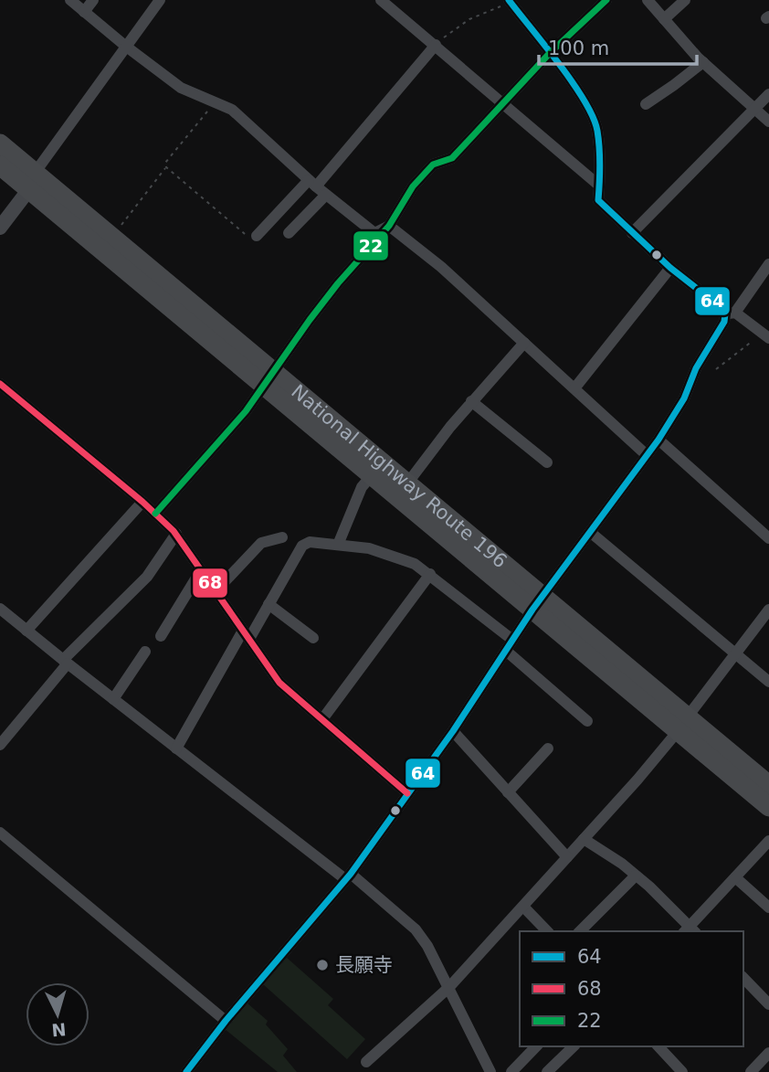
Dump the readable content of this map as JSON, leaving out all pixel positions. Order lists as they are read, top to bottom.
{
  "streets": {
    "highway": ["National Highway Route 196"]
  },
  "places": ["長願寺"],
  "lines": ["transit line 64", "transit line 22", "transit line 68"],
  "legend": ["64", "68", "22"],
  "scale_bar": "100 m",
  "north": "bottom"
}
